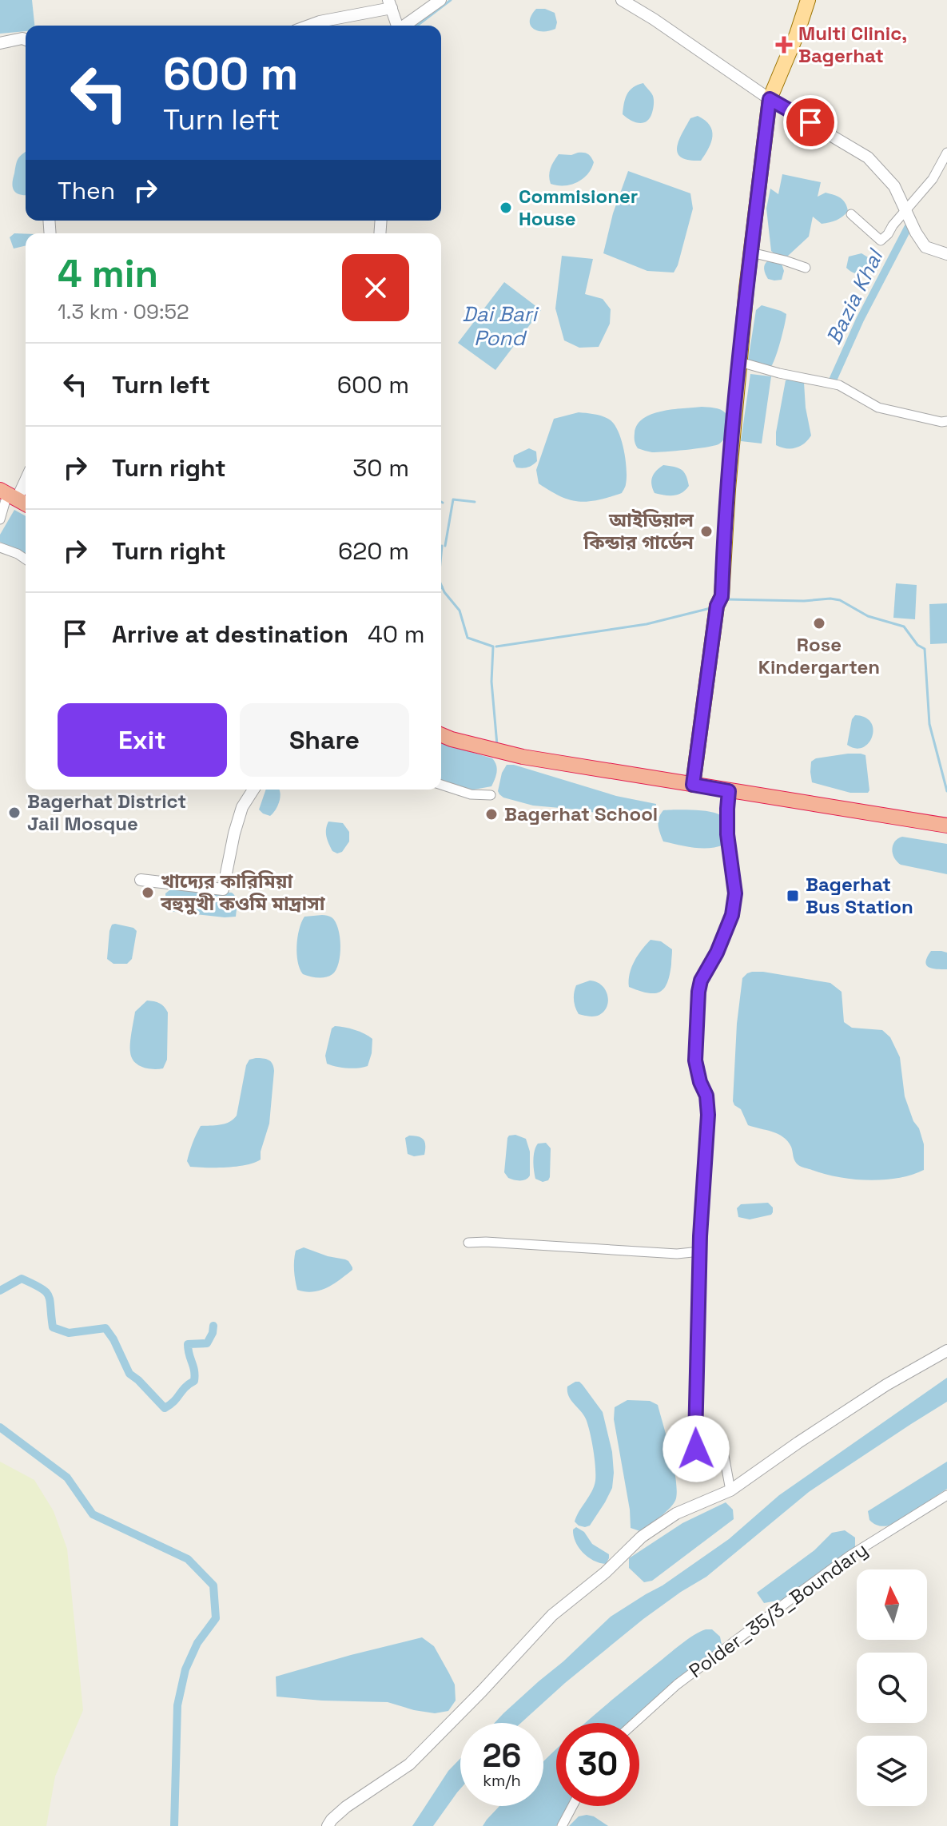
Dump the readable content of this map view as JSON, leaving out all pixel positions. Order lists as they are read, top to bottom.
{
  "streets": {
    "street": ["Polder_35/3_Boundary"]
  },
  "water": ["Bazia Khal", "Dai Bari Pond"],
  "places": {
    "health": ["Multi Clinic, Bagerhat"],
    "other": [
      "Commisioner House",
      "আইডিয়াল কিন্ডার গার্ডেন",
      "Rose Kindergarten",
      "Bagerhat District Jail Mosque",
      "Bagerhat School",
      "খাদ্যের কারিমিয়া বহুমুখী কওমি মাদ্রাসা"
    ],
    "transit": ["Bagerhat Bus Station"]
  },
  "north": "top",
  "page": {
    "turn": ["600 m", "Turn left"],
    "then": "Then",
    "heading": ["4 min", "1.3 km · 09:52"],
    "list": [
      {
        "name": "Turn left",
        "value": "600 m"
      },
      {
        "name": "Turn right",
        "value": "30 m"
      },
      {
        "name": "Turn right",
        "value": "620 m"
      },
      {
        "name": "Arrive at destination",
        "value": "40 m"
      }
    ],
    "buttons": ["Exit", "Share"],
    "speed": "26 km/h",
    "limit": "30"
  }
}
